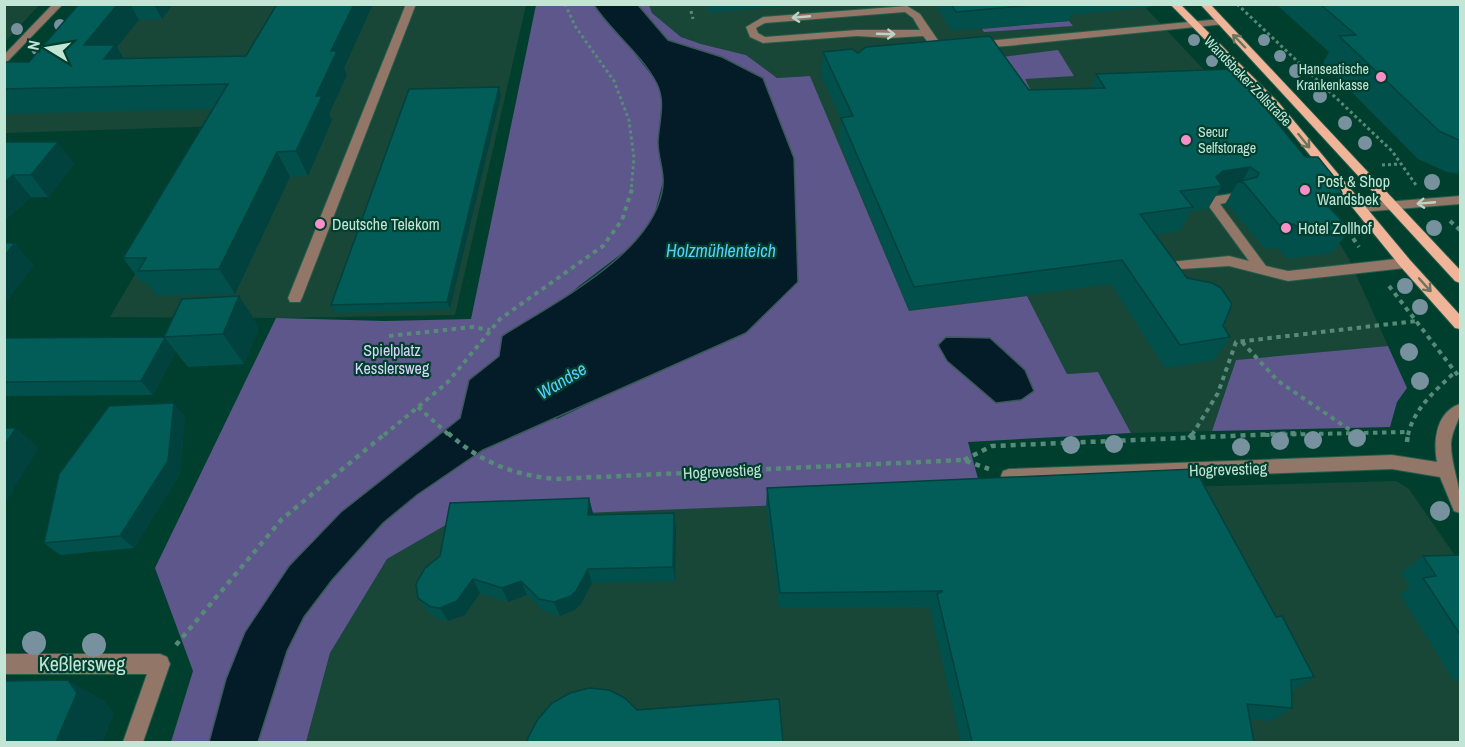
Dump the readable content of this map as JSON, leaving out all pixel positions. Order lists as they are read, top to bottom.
{
  "streets": {
    "main road": ["Wandsbeker Zollstraße"],
    "street": ["Hogrevestieg", "Keßlersweg"]
  },
  "water": ["Holzmühlenteich", "Wandse"],
  "parks": ["Spielplatz Kesslersweg"],
  "places": [
    "Hanseatische Krankenkasse",
    "Secur Selfstorage",
    "Post & Shop Wandsbek",
    "Deutsche Telekom",
    "Hotel Zollhof"
  ],
  "north": "left"
}
